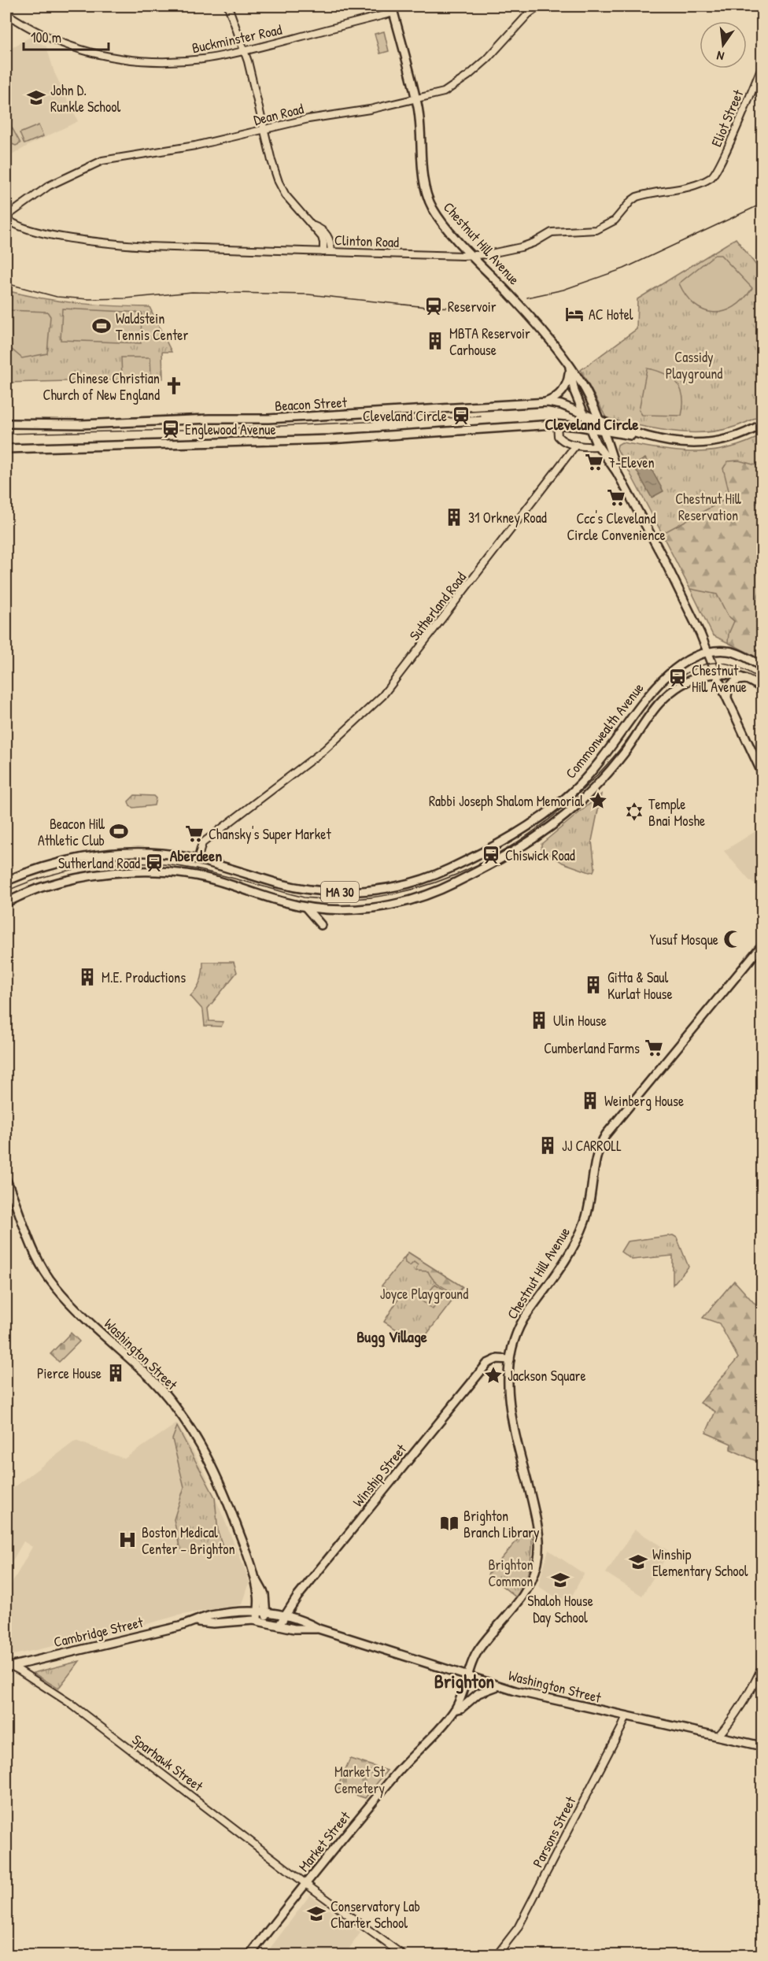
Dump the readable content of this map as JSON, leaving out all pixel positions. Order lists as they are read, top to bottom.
{
  "streets": {
    "main road": [
      "Chestnut Hill Avenue",
      "Beacon Street",
      "Commonwealth Avenue",
      "MA 30",
      "Washington Street",
      "Winship Street",
      "Cambridge Street",
      "Market Street"
    ],
    "street": [
      "Buckminster Road",
      "Dean Road",
      "Eliot Street",
      "Clinton Road",
      "Sutherland Road",
      "Sparhawk Street",
      "Parsons Street"
    ]
  },
  "crossings": [
    ["Buckminster Road", "Chestnut Hill Avenue"],
    ["Dean Road", "Clinton Road"],
    ["Dean Road", "Chestnut Hill Avenue"],
    ["Eliot Street", "Clinton Road"],
    ["Clinton Road", "Chestnut Hill Avenue"],
    ["Chestnut Hill Avenue", "Beacon Street"],
    ["Chestnut Hill Avenue", "Commonwealth Avenue"],
    ["Chestnut Hill Avenue", "Washington Street"],
    ["Chestnut Hill Avenue", "Winship Street"],
    ["Chestnut Hill Avenue", "Market Street"],
    ["Sutherland Road", "Commonwealth Avenue"],
    ["Washington Street", "Cambridge Street"],
    ["Washington Street", "Parsons Street"],
    ["Washington Street", "Market Street"],
    ["Winship Street", "Cambridge Street"],
    ["Cambridge Street", "Sparhawk Street"],
    ["Sparhawk Street", "Market Street"]
  ],
  "districts": [
    "Cleveland Circle",
    "Aberdeen",
    "Bugg Village",
    "Brighton"
  ],
  "parks": [
    "Cassidy Playground",
    "Chestnut Hill Reservation",
    "Joyce Playground",
    "Brighton Common",
    "Market St Cemetery"
  ],
  "places": {
    "school or university": [
      "John D. Runkle School",
      "Winship Elementary School",
      "Shaloh House Day School",
      "Conservatory Lab Charter School"
    ],
    "station": [
      "Reservoir",
      "Cleveland Circle",
      "Englewood Avenue",
      "Chestnut Hill Avenue",
      "Chiswick Road",
      "Sutherland Road"
    ],
    "hotel": ["AC Hotel"],
    "sports": ["Waldstein Tennis Center", "Beacon Hill Athletic Club"],
    "building": [
      "MBTA Reservoir Carhouse",
      "31 Orkney Road",
      "M.E. Productions",
      "Gitta & Saul Kurlat House",
      "Ulin House",
      "Weinberg House",
      "JJ CARROLL",
      "Pierce House"
    ],
    "church": ["Chinese Christian Church of New England"],
    "supermarket": [
      "7-Eleven",
      "Ccc's Cleveland Circle Convenience",
      "Chansky's Super Market",
      "Cumberland Farms"
    ],
    "place": ["Rabbi Joseph Shalom Memorial", "Jackson Square"],
    "synagogue": ["Temple Bnai Moshe"],
    "mosque": ["Yusuf Mosque"],
    "library": ["Brighton Branch Library"],
    "hospital": ["Boston Medical Center – Brighton"]
  },
  "scale_bar": "100 m",
  "north": "bottom"
}
